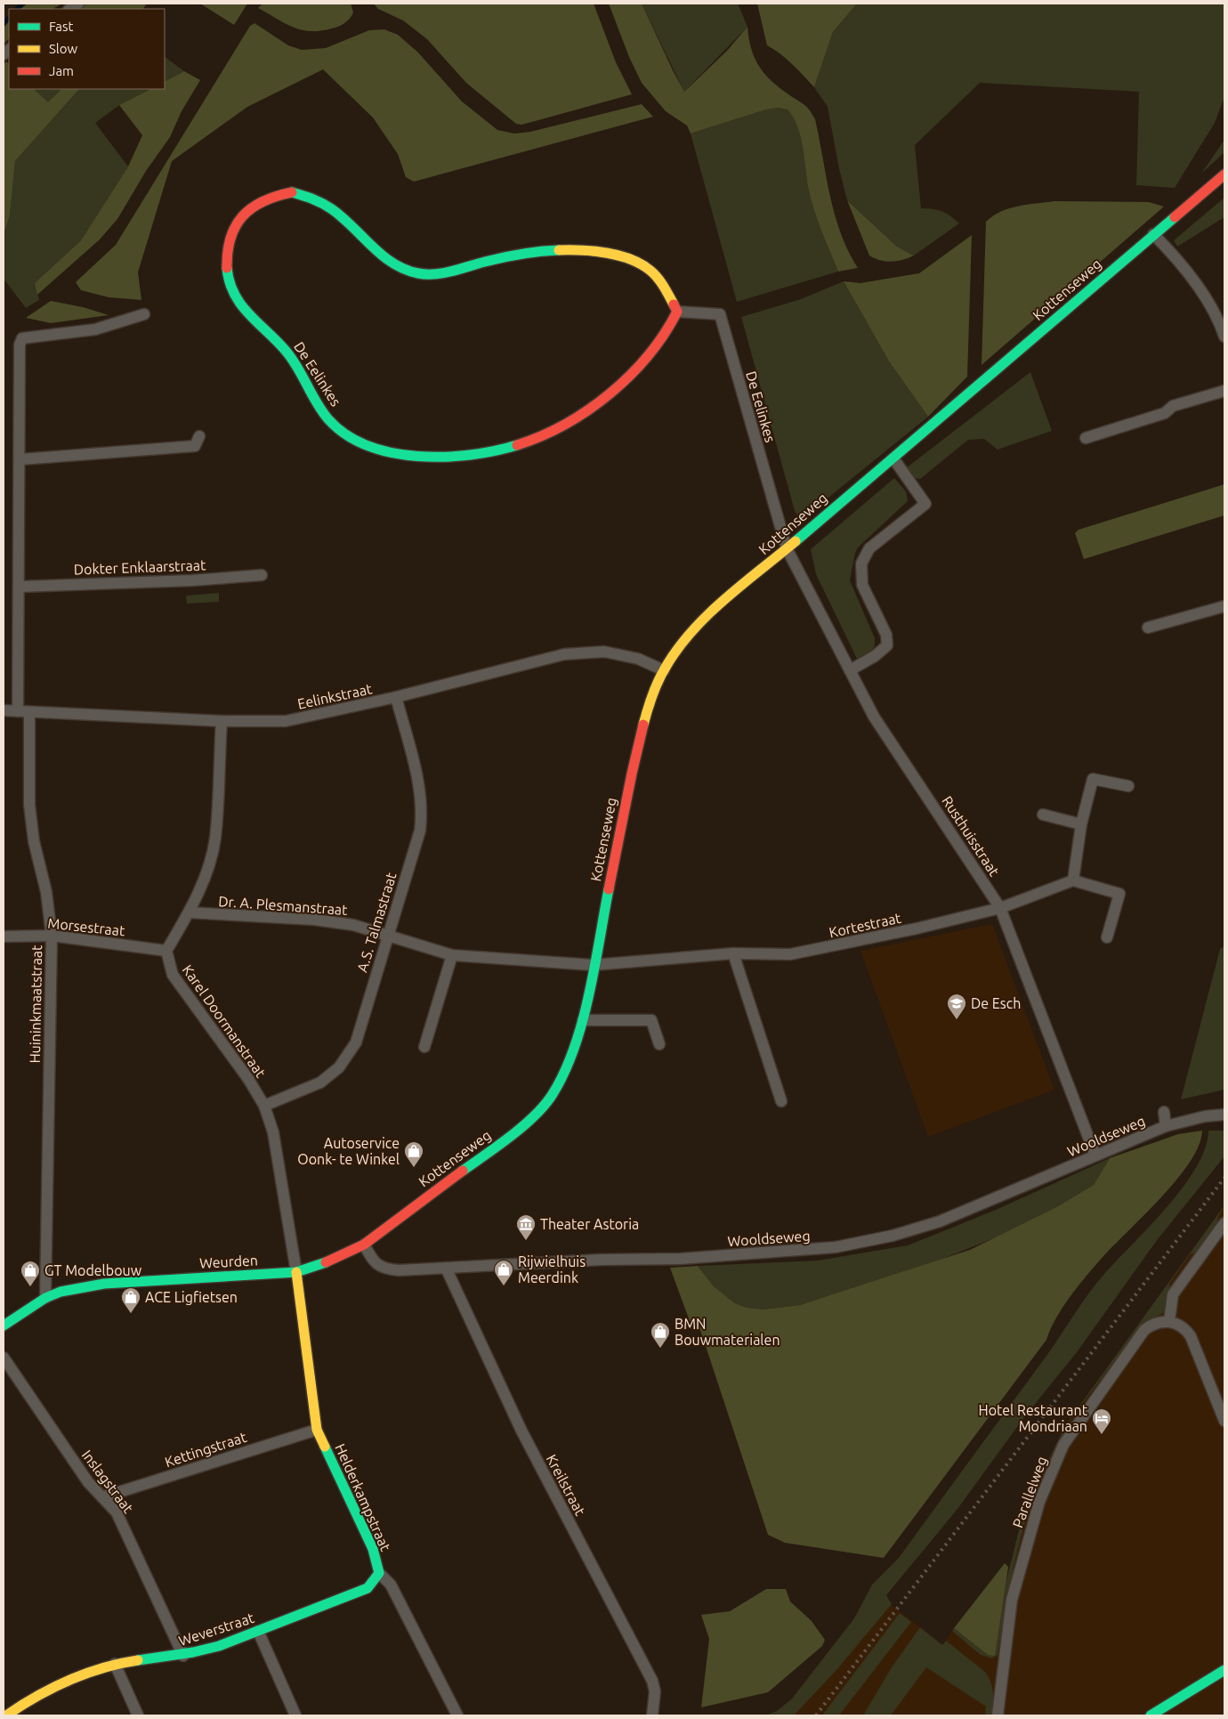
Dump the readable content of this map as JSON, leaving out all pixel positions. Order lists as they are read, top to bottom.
{
  "streets": {
    "street": [
      "Kottenseweg",
      "De Eelinkes",
      "Dokter Enklaarstraat",
      "Eelinkstraat",
      "Rusthuisstraat",
      "Dr. A. Plesmanstraat",
      "A.S. Talmastraat",
      "Kortestraat",
      "Morsestraat",
      "Huininkmaatstraat",
      "Karel Doormanstraat",
      "Wooldseweg",
      "Weurden",
      "Kettingstraat",
      "Inslagstraat",
      "Kreilstraat",
      "Parallelweg",
      "Helderkampstraat",
      "Weverstraat"
    ]
  },
  "crossings": [
    ["Kottenseweg", "De Eelinkes"],
    ["Kottenseweg", "Eelinkstraat"],
    ["Kottenseweg", "Rusthuisstraat"],
    ["Kottenseweg", "Dr. A. Plesmanstraat"],
    ["Kottenseweg", "Kortestraat"],
    ["Kottenseweg", "Wooldseweg"],
    ["Kottenseweg", "Weurden"],
    ["Kottenseweg", "Helderkampstraat"],
    ["De Eelinkes", "Rusthuisstraat"],
    ["Dokter Enklaarstraat", "Huininkmaatstraat"],
    ["Eelinkstraat", "A.S. Talmastraat"],
    ["Eelinkstraat", "Huininkmaatstraat"],
    ["Rusthuisstraat", "Kortestraat"],
    ["Rusthuisstraat", "Wooldseweg"],
    ["Dr. A. Plesmanstraat", "A.S. Talmastraat"],
    ["Dr. A. Plesmanstraat", "Kortestraat"],
    ["A.S. Talmastraat", "Karel Doormanstraat"],
    ["Morsestraat", "Huininkmaatstraat"],
    ["Morsestraat", "Karel Doormanstraat"],
    ["Huininkmaatstraat", "Weurden"],
    ["Wooldseweg", "Kreilstraat"],
    ["Weurden", "Helderkampstraat"],
    ["Kettingstraat", "Inslagstraat"],
    ["Kettingstraat", "Helderkampstraat"],
    ["Inslagstraat", "Weverstraat"],
    ["Helderkampstraat", "Weverstraat"]
  ],
  "places": {
    "school or university": ["De Esch"],
    "shop": [
      "Autoservice Oonk- te Winkel",
      "Rijwielhuis Meerdink",
      "GT Modelbouw",
      "ACE Ligfietsen",
      "BMN Bouwmaterialen"
    ],
    "museum": ["Theater Astoria"],
    "hotel": ["Hotel Restaurant Mondriaan"]
  },
  "legend": ["Fast", "Slow", "Jam"]
}
